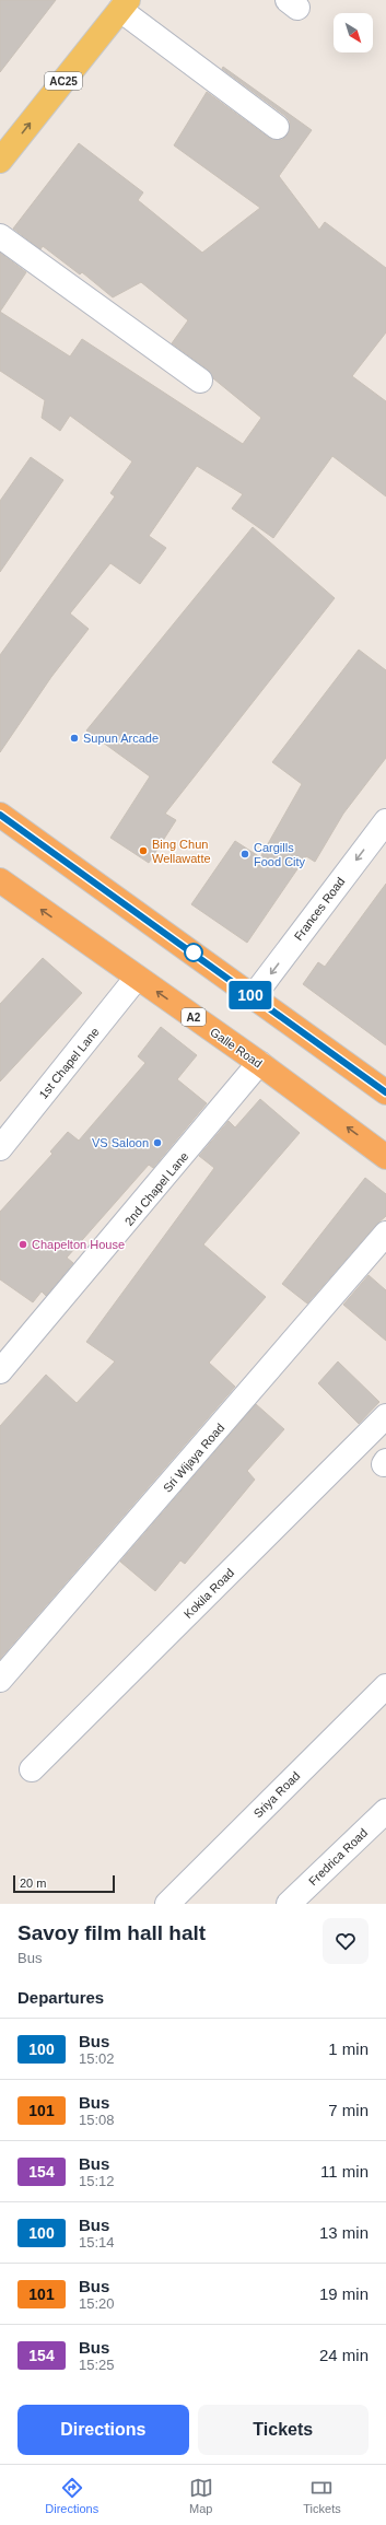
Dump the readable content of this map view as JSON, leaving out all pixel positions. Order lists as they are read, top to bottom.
{
  "streets": {
    "highway": ["A2", "Galle Road"],
    "main road": ["AC25"],
    "street": [
      "Frances Road",
      "1st Chapel Lane",
      "2nd Chapel Lane",
      "Sri Wijaya Road",
      "Kokila Road",
      "Sriya Road",
      "Fredrica Road"
    ]
  },
  "crossings": [
    ["Galle Road", "1st Chapel Lane"],
    ["Galle Road", "2nd Chapel Lane"]
  ],
  "one_way": ["Frances Road"],
  "places": [
    "Supun Arcade",
    "Bing Chun Wellawatte",
    "Cargills Food City",
    "VS Saloon",
    "Chapelton House"
  ],
  "lines": ["bus line 100"],
  "scale_bar": "20 m",
  "north": "bottom right",
  "page": {
    "on_map": "100",
    "scale": "20 m",
    "heading": [
      ["Savoy film hall halt", "Bus"],
      "Departures"
    ],
    "list": [
      {
        "mark": "100",
        "name": "Bus",
        "note": "15:02",
        "value": "1 min"
      },
      {
        "mark": "101",
        "name": "Bus",
        "note": "15:08",
        "value": "7 min"
      },
      {
        "mark": "154",
        "name": "Bus",
        "note": "15:12",
        "value": "11 min"
      },
      {
        "mark": "100",
        "name": "Bus",
        "note": "15:14",
        "value": "13 min"
      },
      {
        "mark": "101",
        "name": "Bus",
        "note": "15:20",
        "value": "19 min"
      },
      {
        "mark": "154",
        "name": "Bus",
        "note": "15:25",
        "value": "24 min"
      }
    ],
    "buttons": ["Directions", "Tickets"],
    "tabs": ["Directions", "Map", "Tickets"]
  }
}
